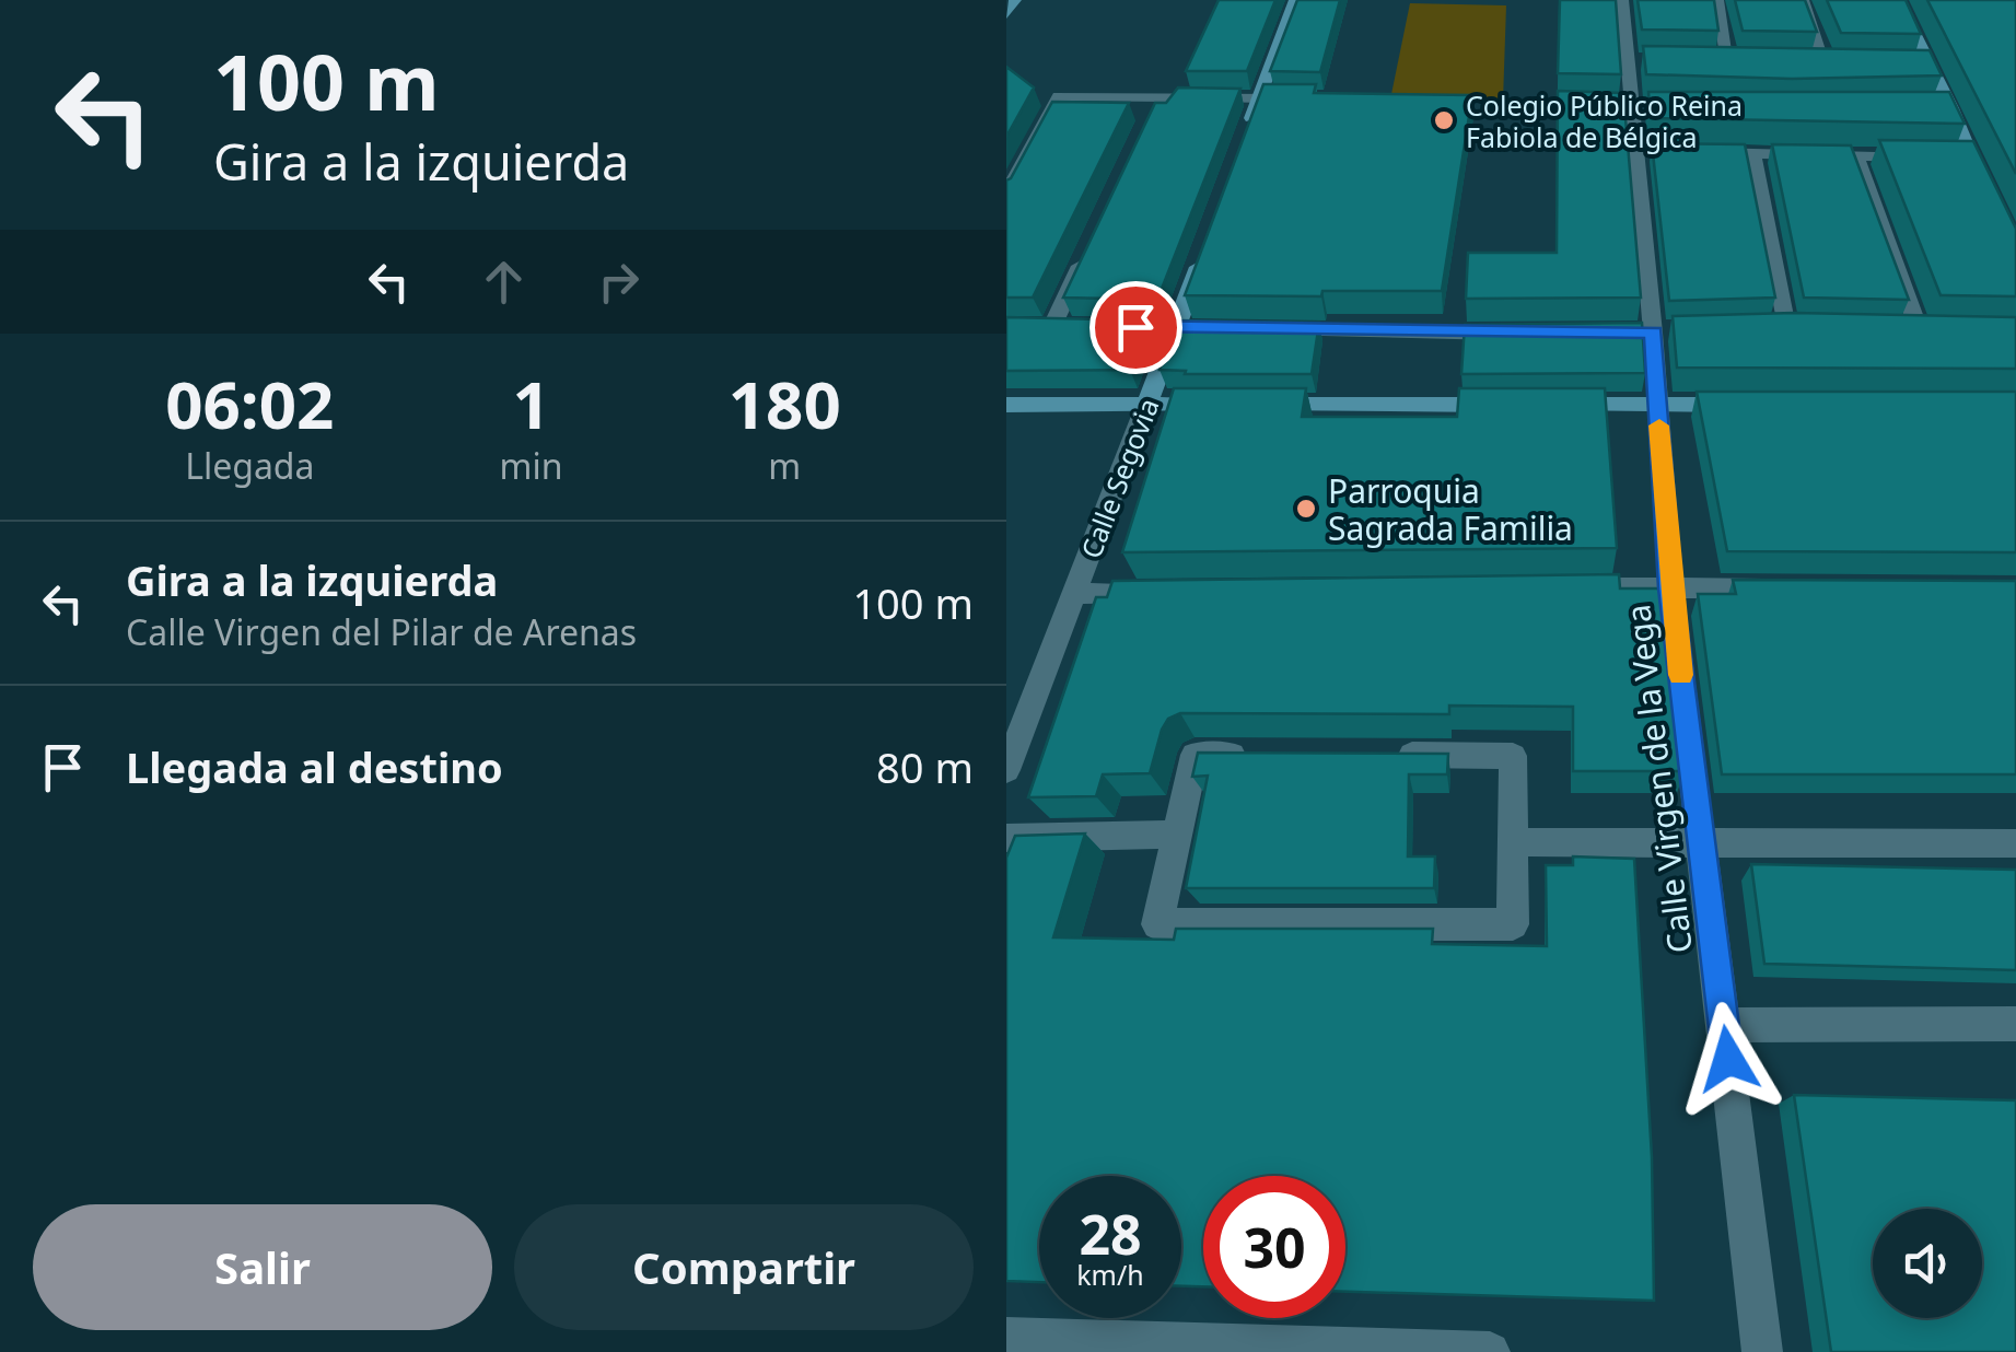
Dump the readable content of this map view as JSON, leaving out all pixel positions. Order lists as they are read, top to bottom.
{
  "streets": {
    "street": ["Calle Segovia", "Calle Virgen de la Vega"]
  },
  "places": ["Colegio Público Reina Fabiola de Bélgica", "Parroquia Sagrada Familia"],
  "page": {
    "turn": ["100 m", "Gira a la izquierda"],
    "eta": [
      "06:02",
      "Llegada",
      "1",
      "min",
      "180",
      "m"
    ],
    "list": [
      {
        "name": "Gira a la izquierda",
        "note": "Calle Virgen del Pilar de Arenas",
        "value": "100 m"
      },
      {
        "name": "Llegada al destino",
        "value": "80 m"
      }
    ],
    "speed": "28 km/h",
    "limit": "30",
    "buttons": ["Salir", "Compartir"]
  }
}
